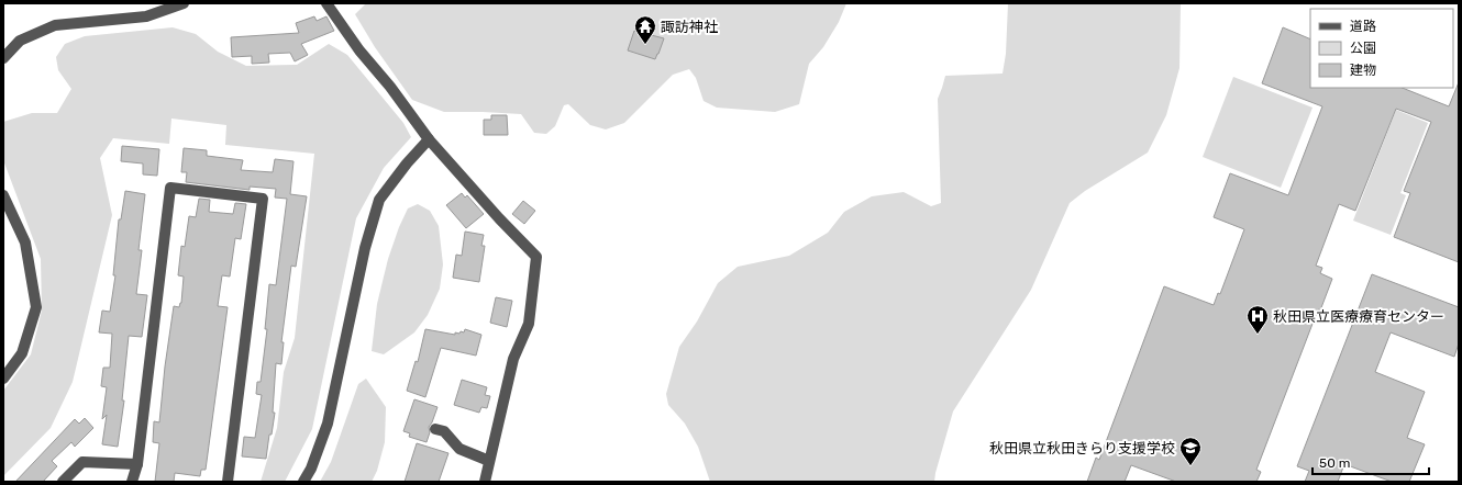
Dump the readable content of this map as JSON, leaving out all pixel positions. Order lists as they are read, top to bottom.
{
  "places": {
    "temple": ["諏訪神社"],
    "hospital": ["秋田県立医療療育センター"],
    "school or university": ["秋田県立秋田きらり支援学校"]
  },
  "legend": ["道路", "公園", "建物"],
  "scale_bar": "50 m"
}
